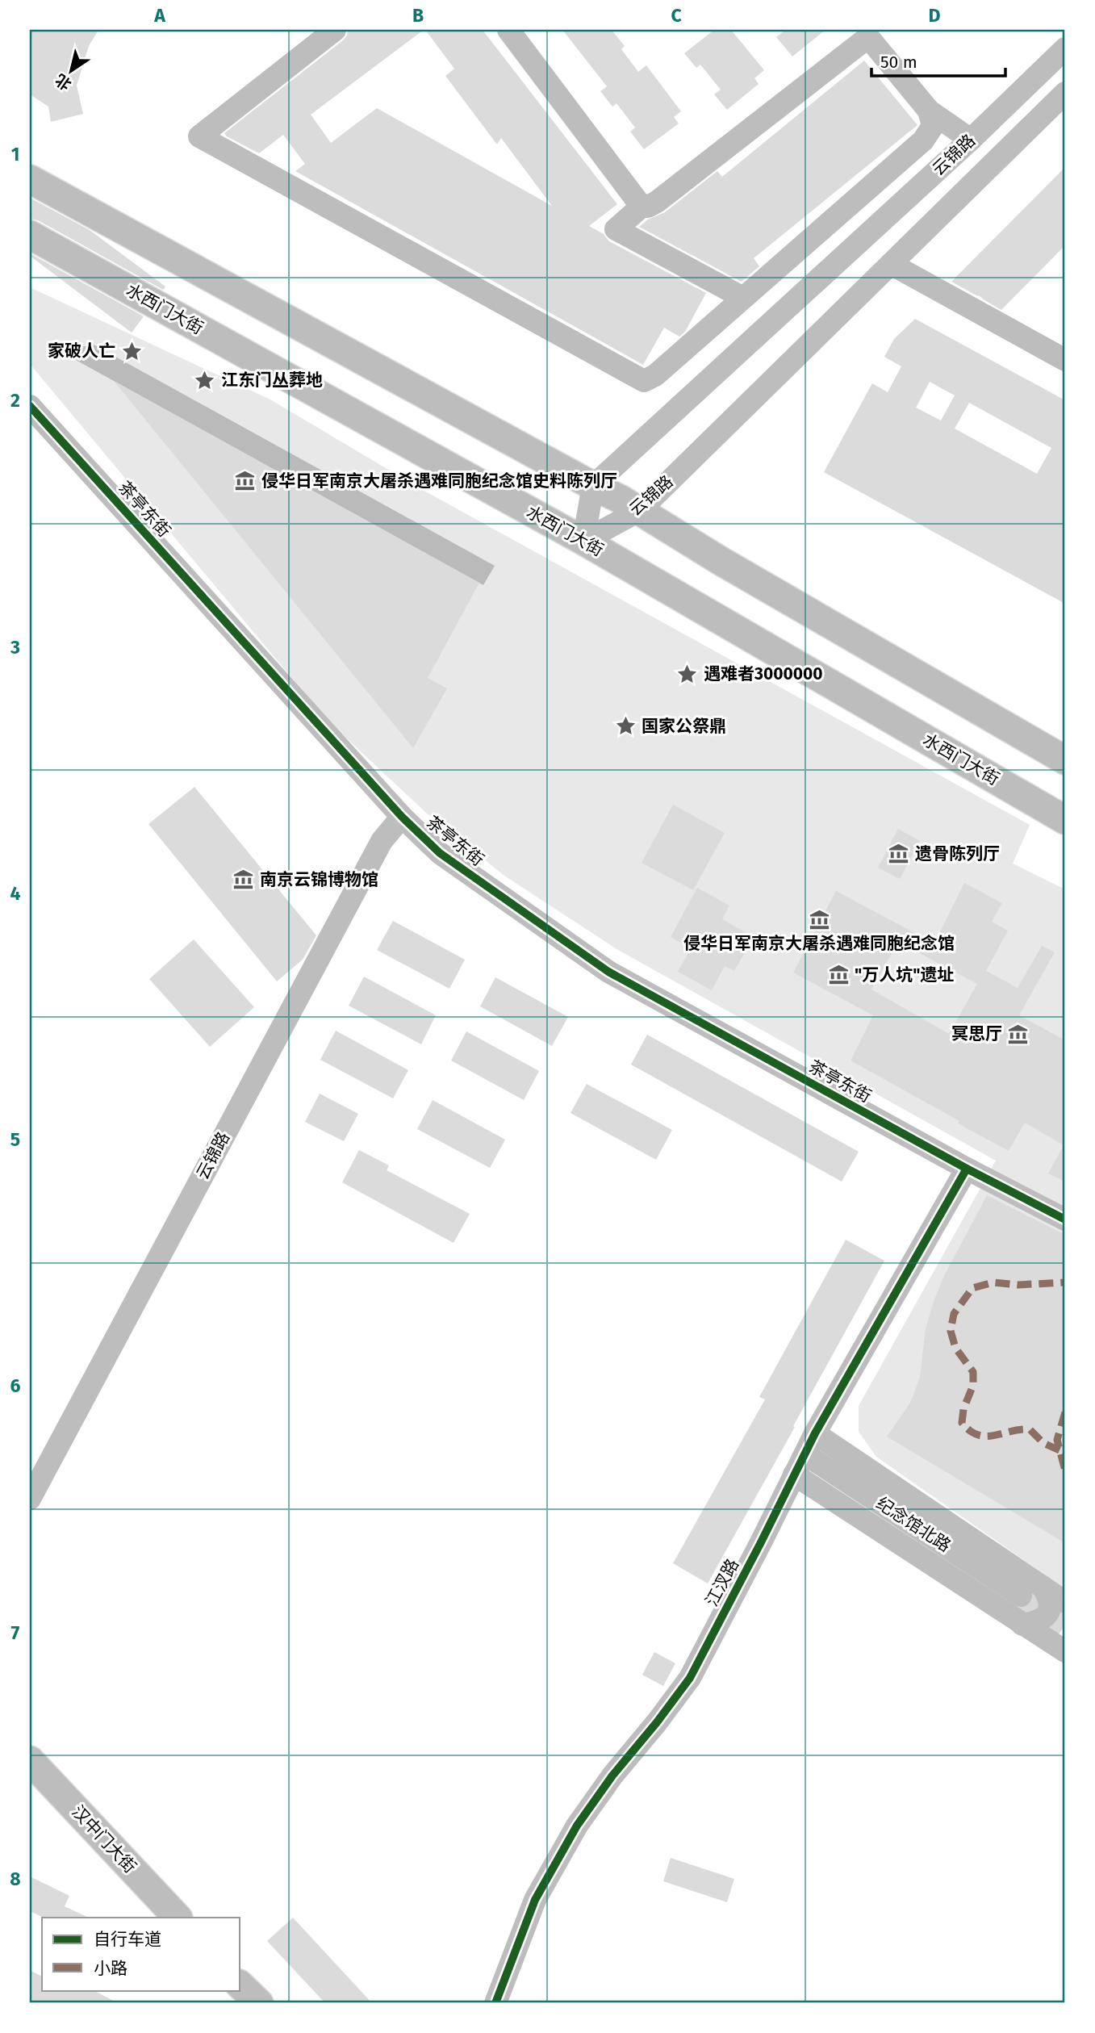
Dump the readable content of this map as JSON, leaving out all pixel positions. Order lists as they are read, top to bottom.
{
  "streets": {
    "main road": ["水西门大街", "汉中门大街"],
    "street": [
      "云锦路",
      "茶亭东街",
      "纪念馆北路",
      "江汊路"
    ]
  },
  "crossings": [
    ["云锦路", "水西门大街"],
    ["云锦路", "茶亭东街"],
    ["茶亭东街", "江汊路"],
    ["纪念馆北路", "江汊路"]
  ],
  "places": {
    "place": [
      "家破人亡",
      "江东门丛葬地",
      "遇难者3000000",
      "国家公祭鼎"
    ],
    "museum": [
      "侵华日军南京大屠杀遇难同胞纪念馆史料陈列厅",
      "遗骨陈列厅",
      "南京云锦博物馆",
      "侵华日军南京大屠杀遇难同胞纪念馆",
      "\"万人坑\"遗址",
      "冥思厅"
    ]
  },
  "legend": ["自行车道", "小路"],
  "scale_bar": "50 m",
  "north": "bottom left",
  "grid": {
    "columns": [
      "A",
      "B",
      "C",
      "D"
    ],
    "rows": [
      "1",
      "2",
      "3",
      "4",
      "5",
      "6",
      "7",
      "8"
    ]
  }
}
